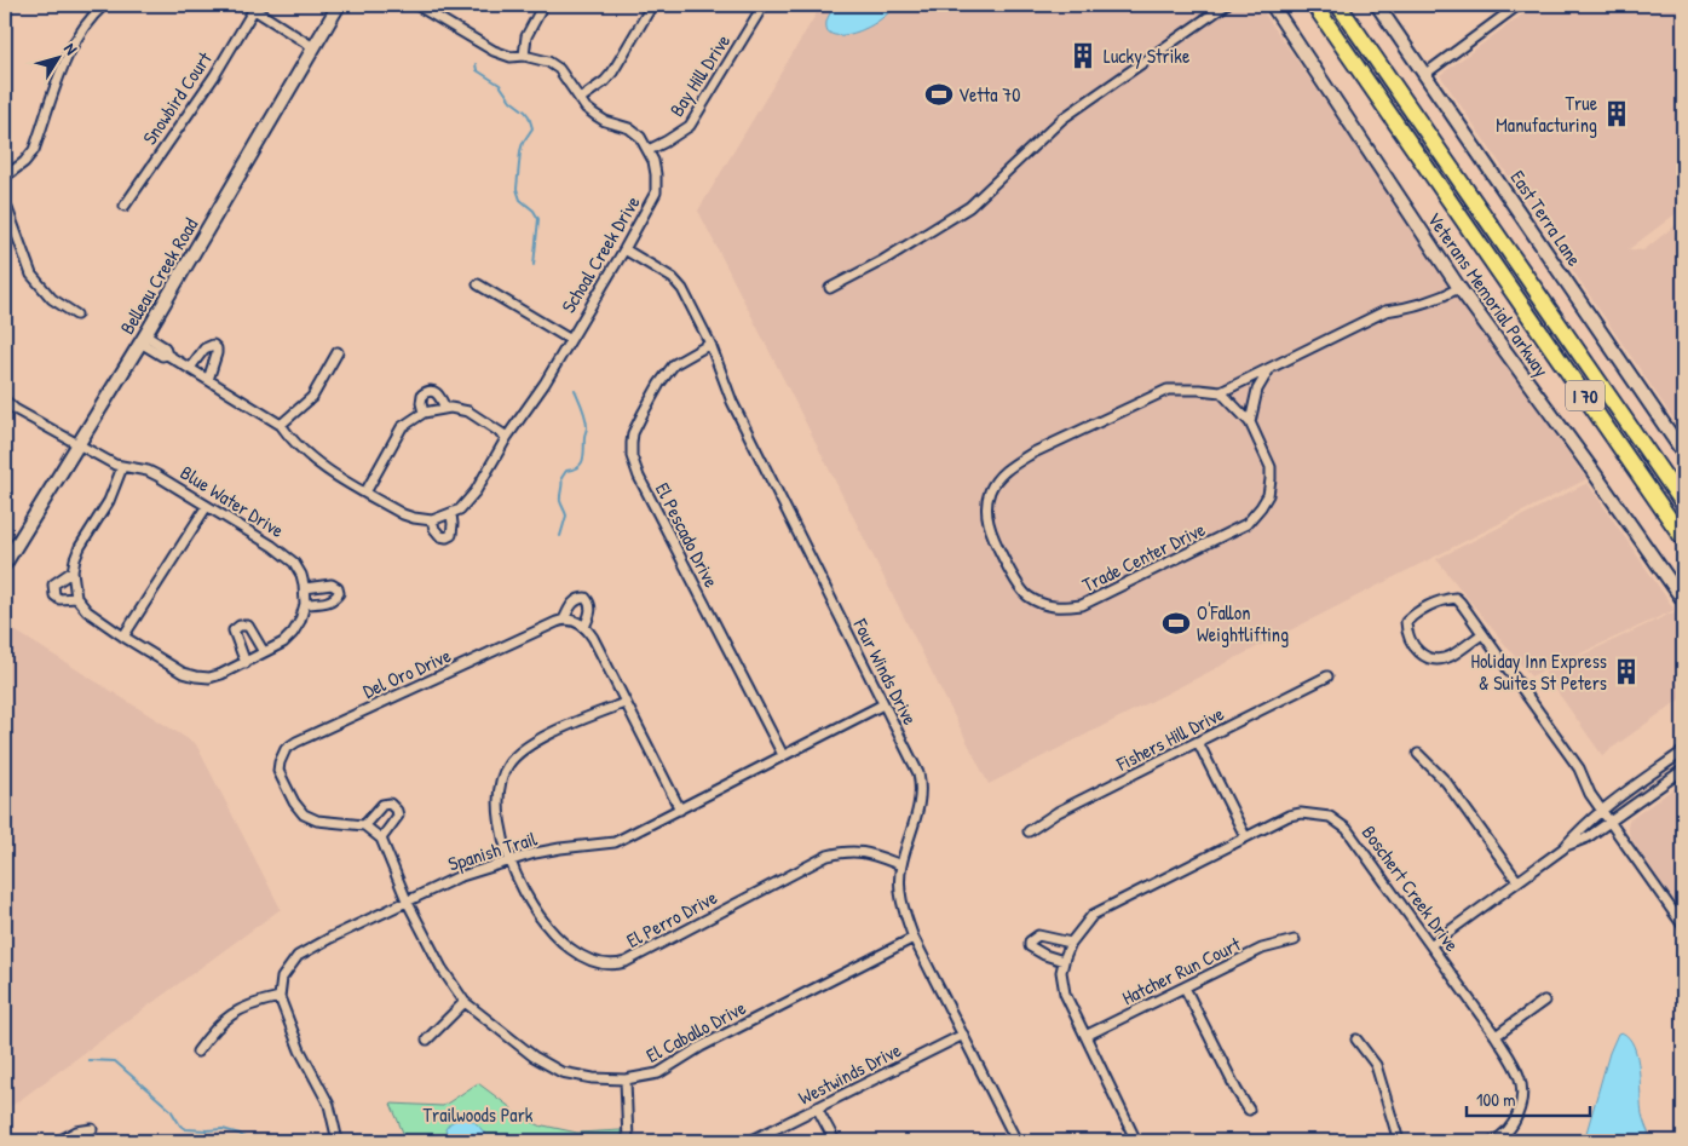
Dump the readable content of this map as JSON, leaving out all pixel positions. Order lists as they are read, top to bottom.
{
  "streets": {
    "highway": ["I 70"],
    "street": [
      "Bay Hill Drive",
      "Snowbird Court",
      "East Terra Lane",
      "Schoal Creek Drive",
      "Belleau Creek Road",
      "Veterans Memorial Parkway",
      "Blue Water Drive",
      "El Pescado Drive",
      "Trade Center Drive",
      "Four Winds Drive",
      "Del Oro Drive",
      "Fishers Hill Drive",
      "Spanish Trail",
      "Boschert Creek Drive",
      "El Perro Drive",
      "Hatcher Run Court",
      "El Caballo Drive",
      "Westwinds Drive"
    ]
  },
  "crossings": [
    ["Bay Hill Drive", "Schoal Creek Drive"],
    ["Schoal Creek Drive", "Four Winds Drive"],
    ["Belleau Creek Road", "Blue Water Drive"],
    ["El Pescado Drive", "Four Winds Drive"],
    ["El Pescado Drive", "Spanish Trail"],
    ["Four Winds Drive", "Spanish Trail"],
    ["Four Winds Drive", "El Perro Drive"],
    ["Four Winds Drive", "El Caballo Drive"],
    ["Four Winds Drive", "Westwinds Drive"],
    ["Spanish Trail", "El Perro Drive"],
    ["Spanish Trail", "El Caballo Drive"],
    ["Boschert Creek Drive", "Hatcher Run Court"]
  ],
  "parks": ["Trailwoods Park"],
  "places": {
    "building": ["Lucky Strike", "True Manufacturing", "Holiday Inn Express & Suites St Peters"],
    "sports": ["Vetta 70", "O'Fallon Weightlifting"]
  },
  "scale_bar": "100 m",
  "north": "top right"
}
